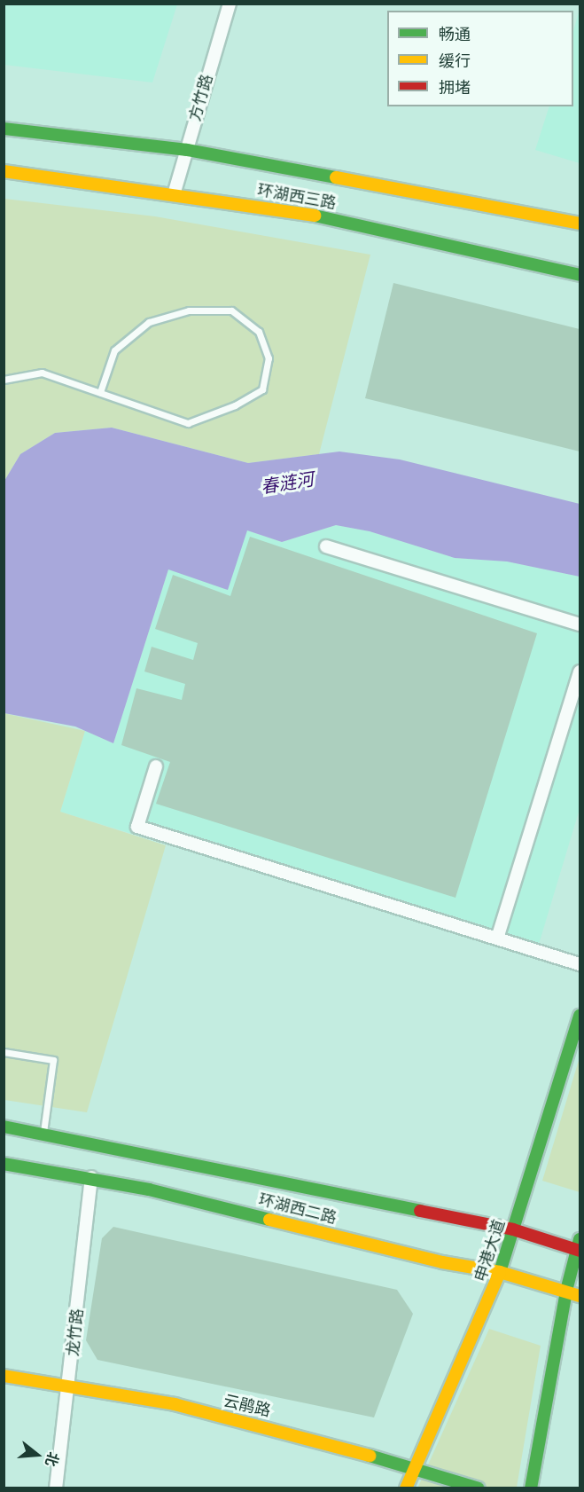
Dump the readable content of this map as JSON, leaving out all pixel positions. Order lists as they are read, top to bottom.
{
  "streets": {
    "main road": [
      "环湖西三路",
      "环湖西二路",
      "申港大道",
      "云鹃路"
    ],
    "street": ["方竹路", "龙竹路"]
  },
  "crossings": [
    ["方竹路", "环湖西三路"],
    ["环湖西二路", "申港大道"],
    ["环湖西二路", "龙竹路"],
    ["申港大道", "云鹃路"],
    ["龙竹路", "云鹃路"]
  ],
  "water": ["春涟河"],
  "legend": ["畅通", "缓行", "拥堵"],
  "north": "right"
}
